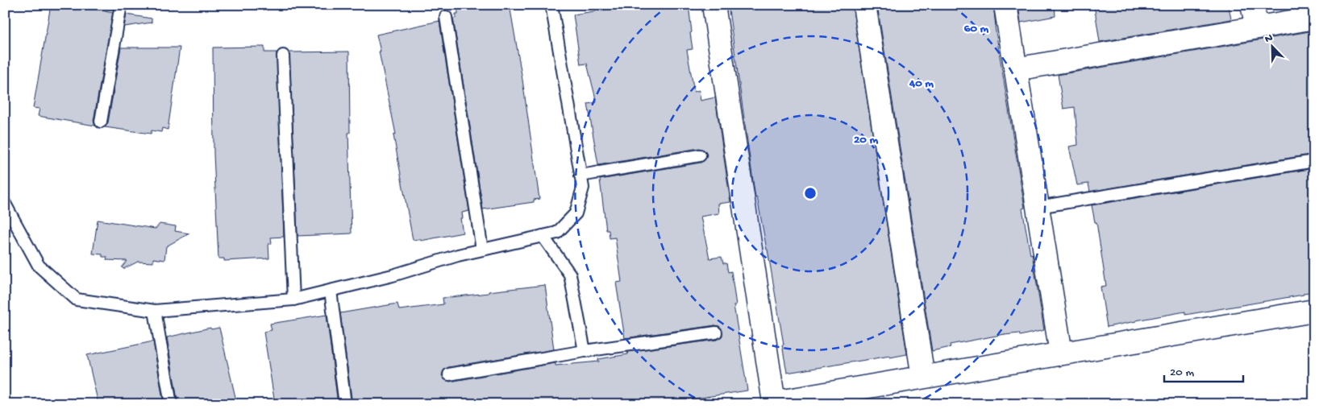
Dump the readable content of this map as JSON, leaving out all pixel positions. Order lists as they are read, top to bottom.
{
  "scale_bar": "20 m",
  "north": "top left",
  "rings": ["60 m", "40 m", "20 m"]
}
